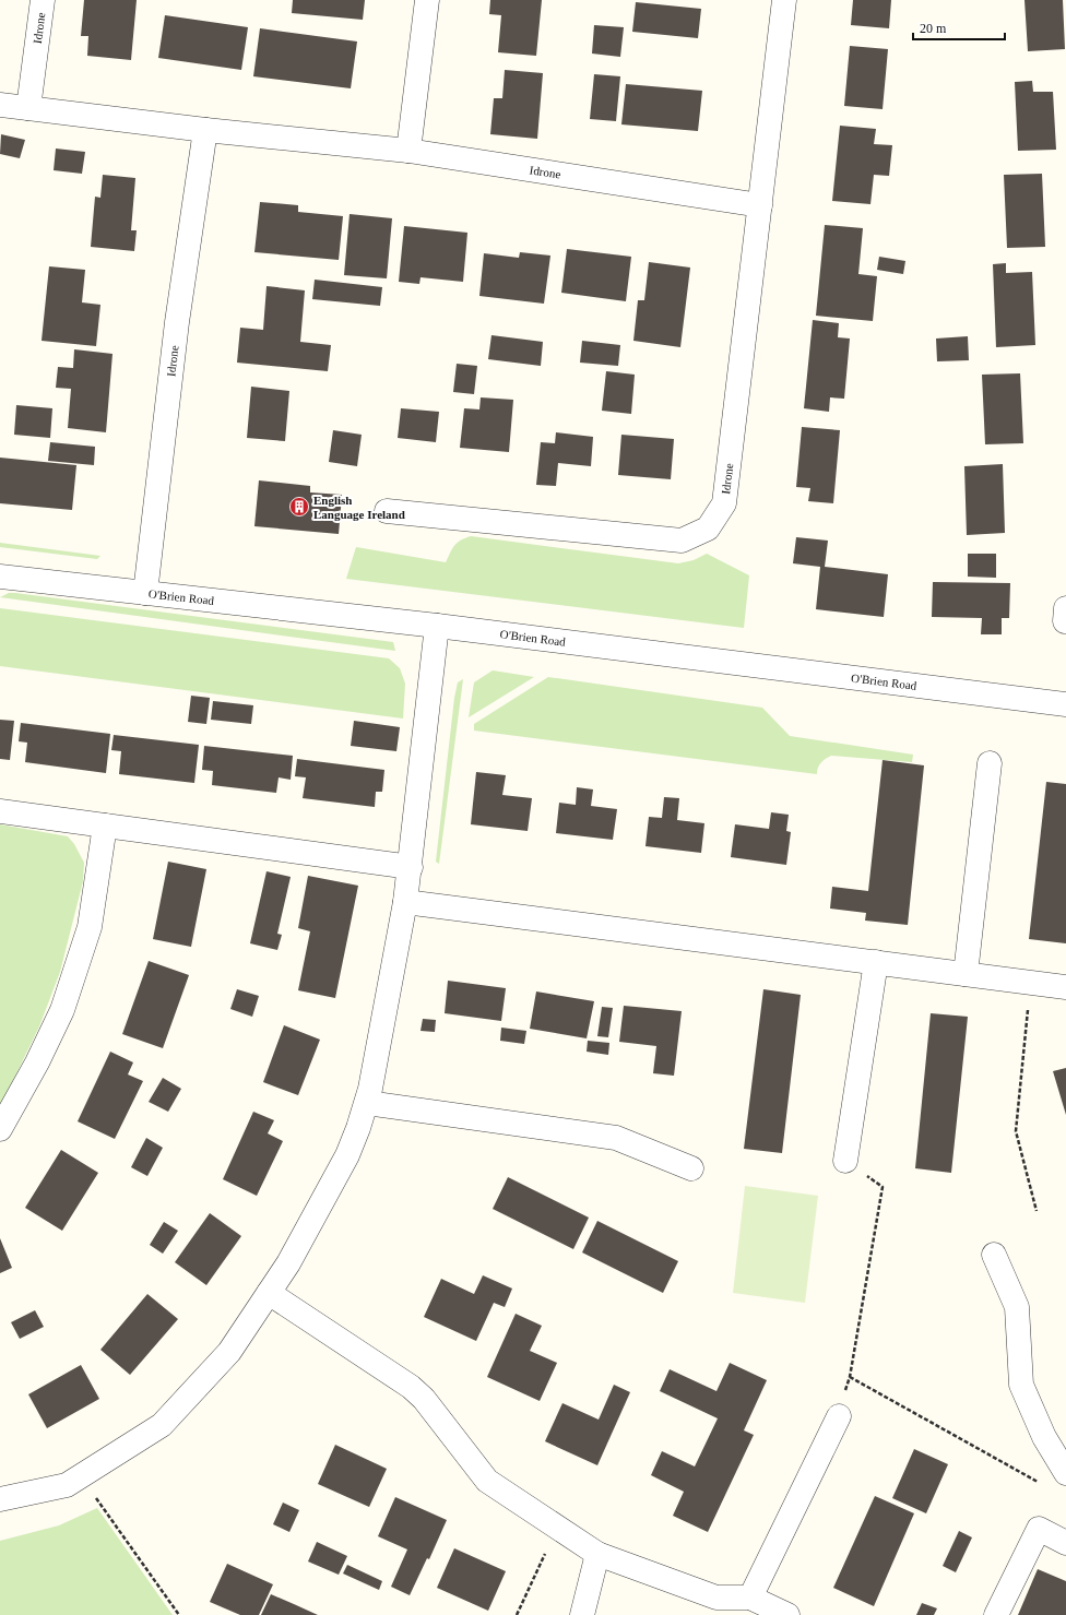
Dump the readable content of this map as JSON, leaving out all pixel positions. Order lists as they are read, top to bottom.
{
  "streets": {
    "street": ["Idrone", "O'Brien Road"]
  },
  "crossings": [
    ["Idrone", "O'Brien Road"]
  ],
  "places": {
    "building": ["English Language Ireland"]
  },
  "scale_bar": "20 m"
}
